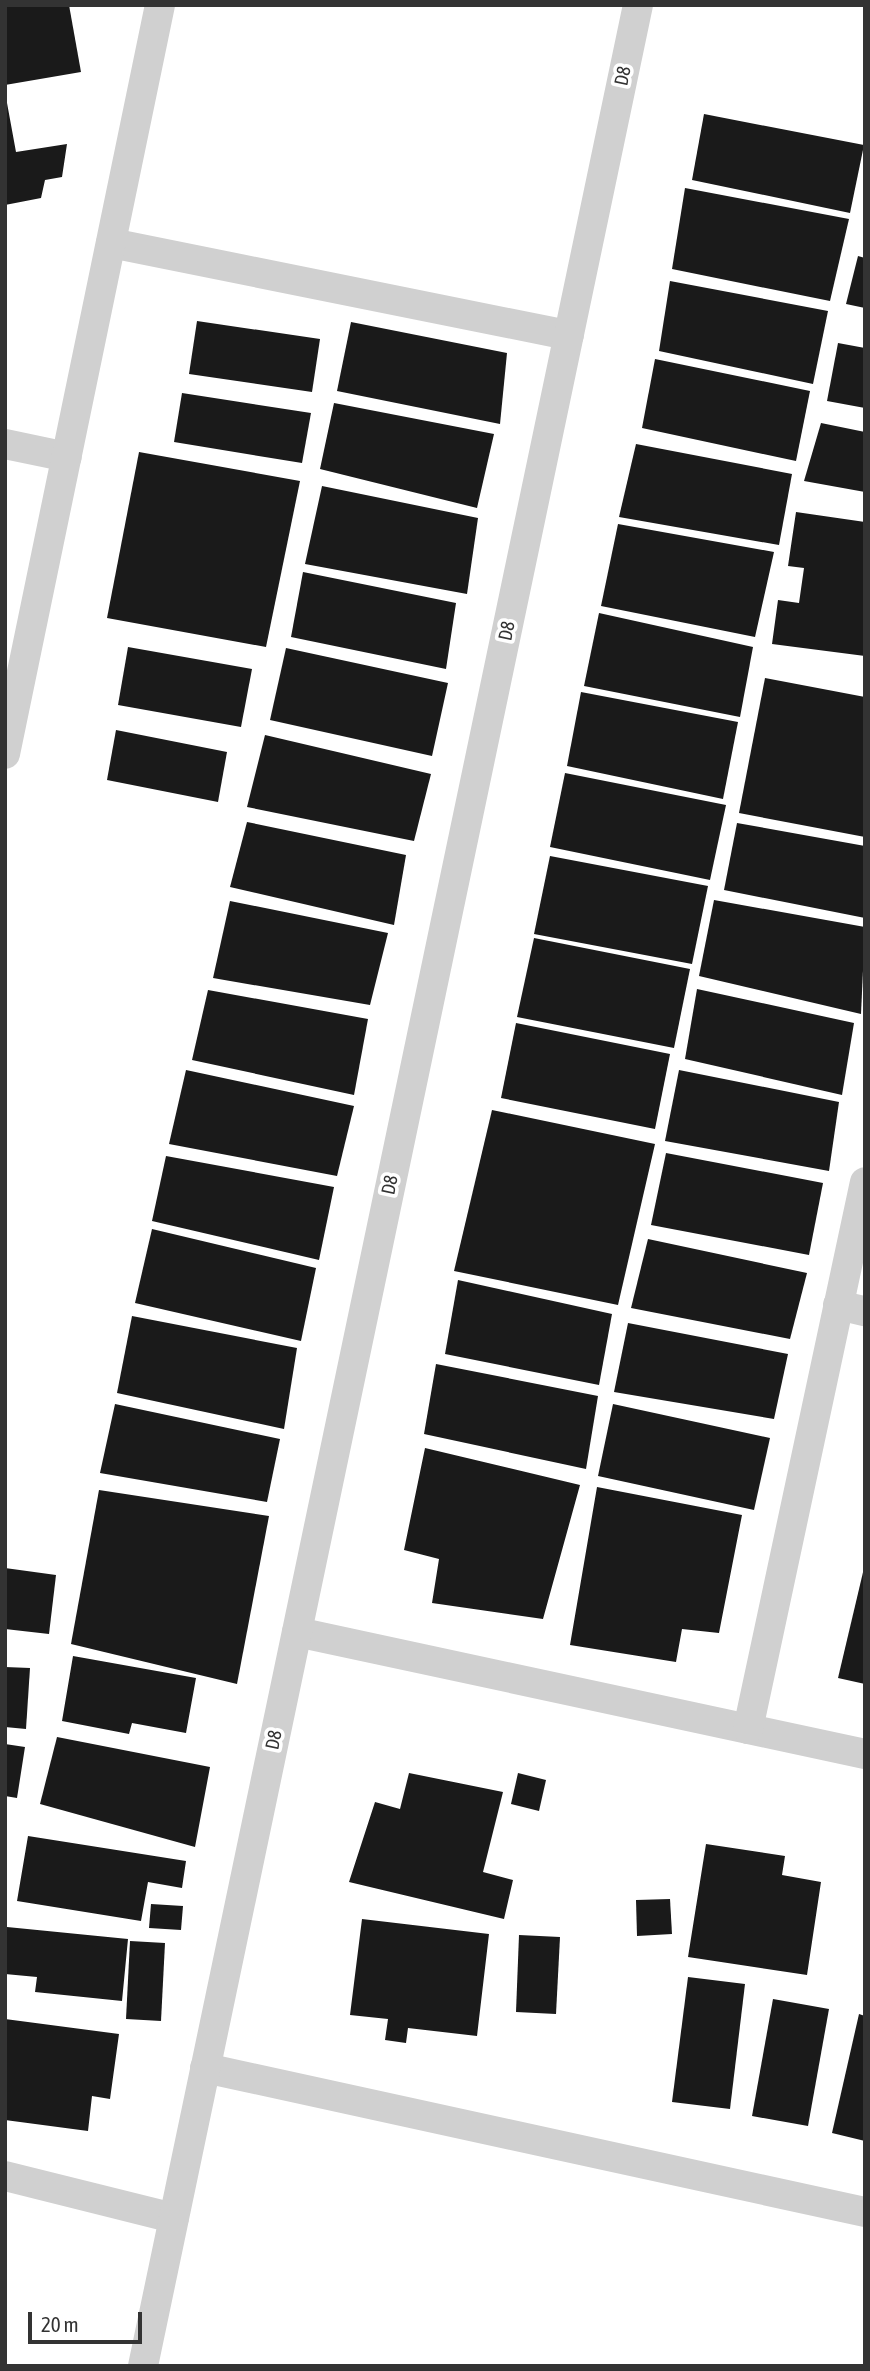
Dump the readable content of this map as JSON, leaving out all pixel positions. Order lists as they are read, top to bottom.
{
  "streets": {
    "street": ["D8"]
  },
  "scale_bar": "20 m"
}
